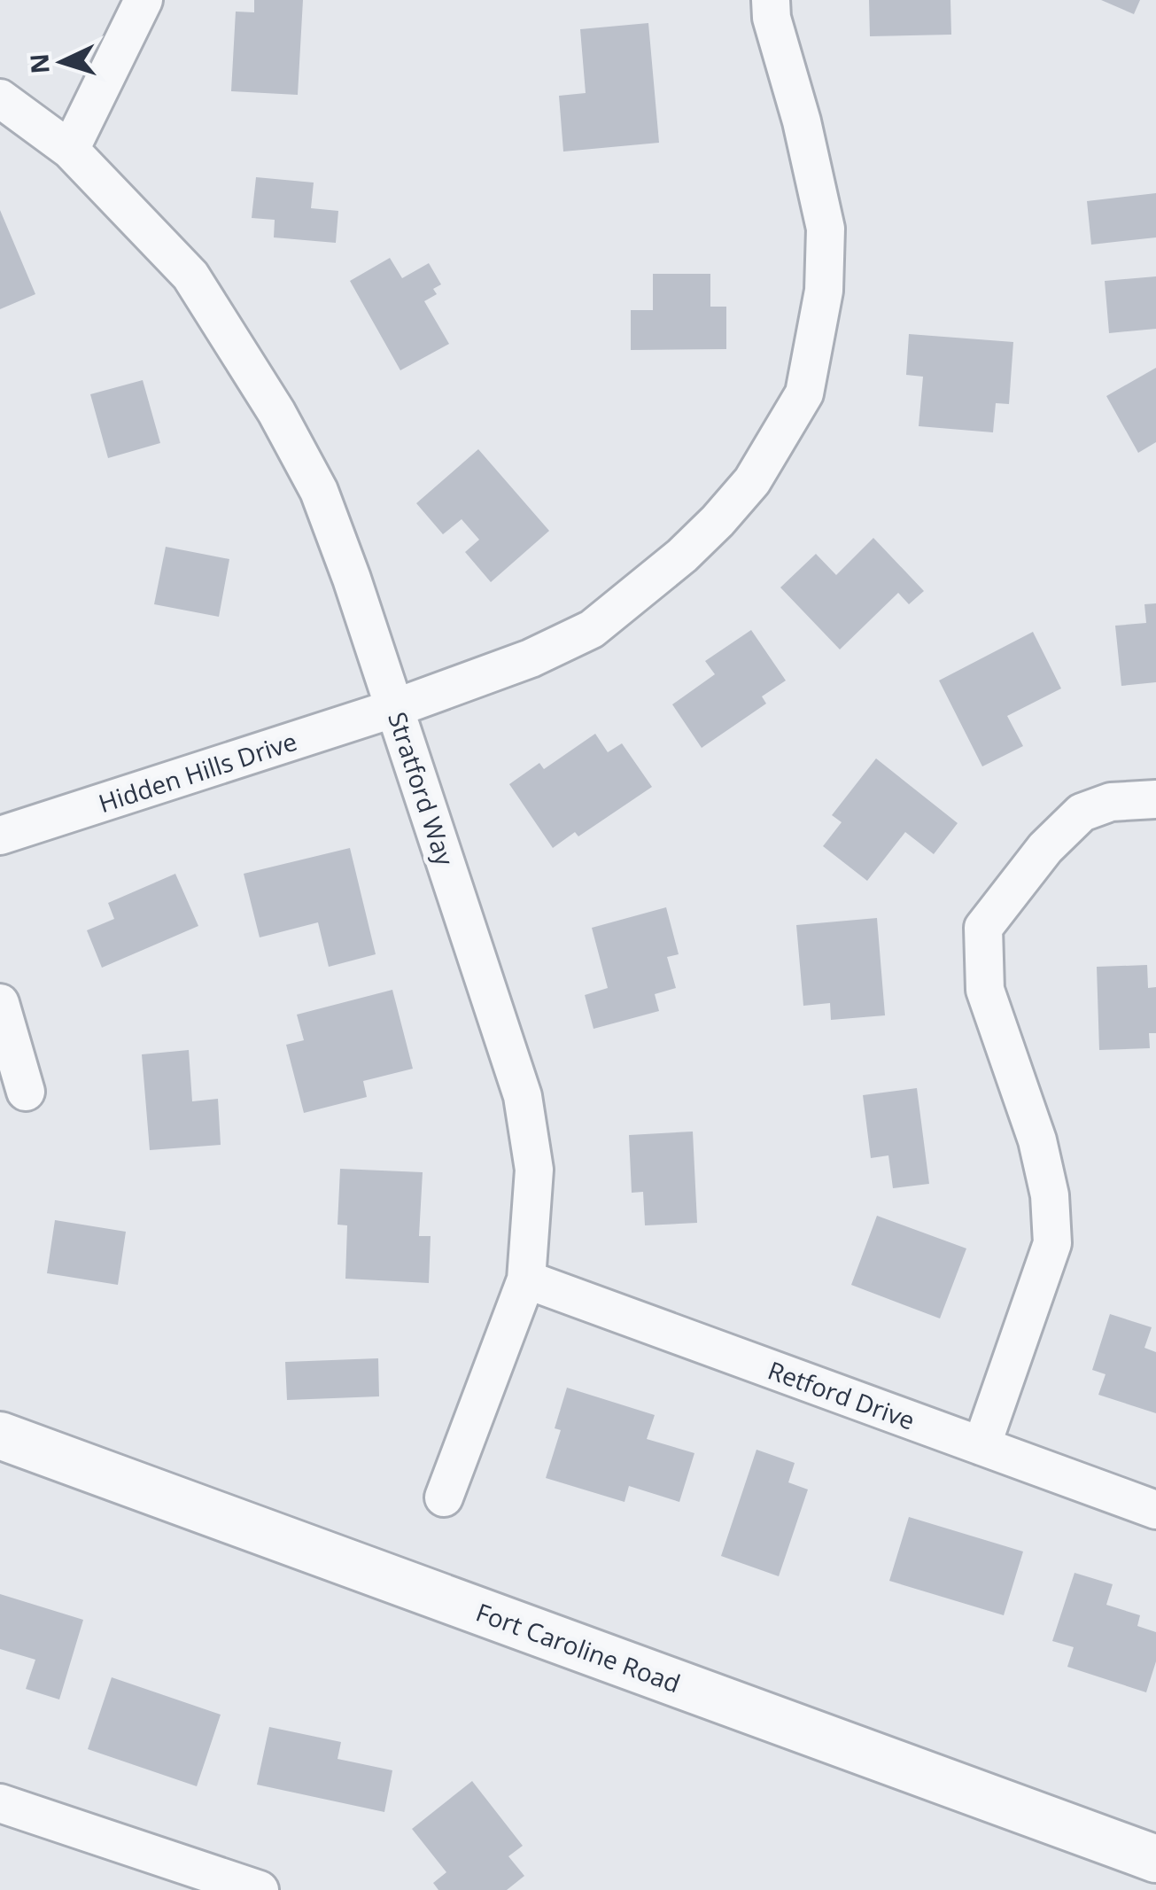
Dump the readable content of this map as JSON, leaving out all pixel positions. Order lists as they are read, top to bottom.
{
  "streets": {
    "street": [
      "Hidden Hills Drive",
      "Stratford Way",
      "Retford Drive",
      "Fort Caroline Road"
    ]
  },
  "crossings": [
    ["Hidden Hills Drive", "Stratford Way"],
    ["Stratford Way", "Retford Drive"]
  ],
  "north": "left"
}
